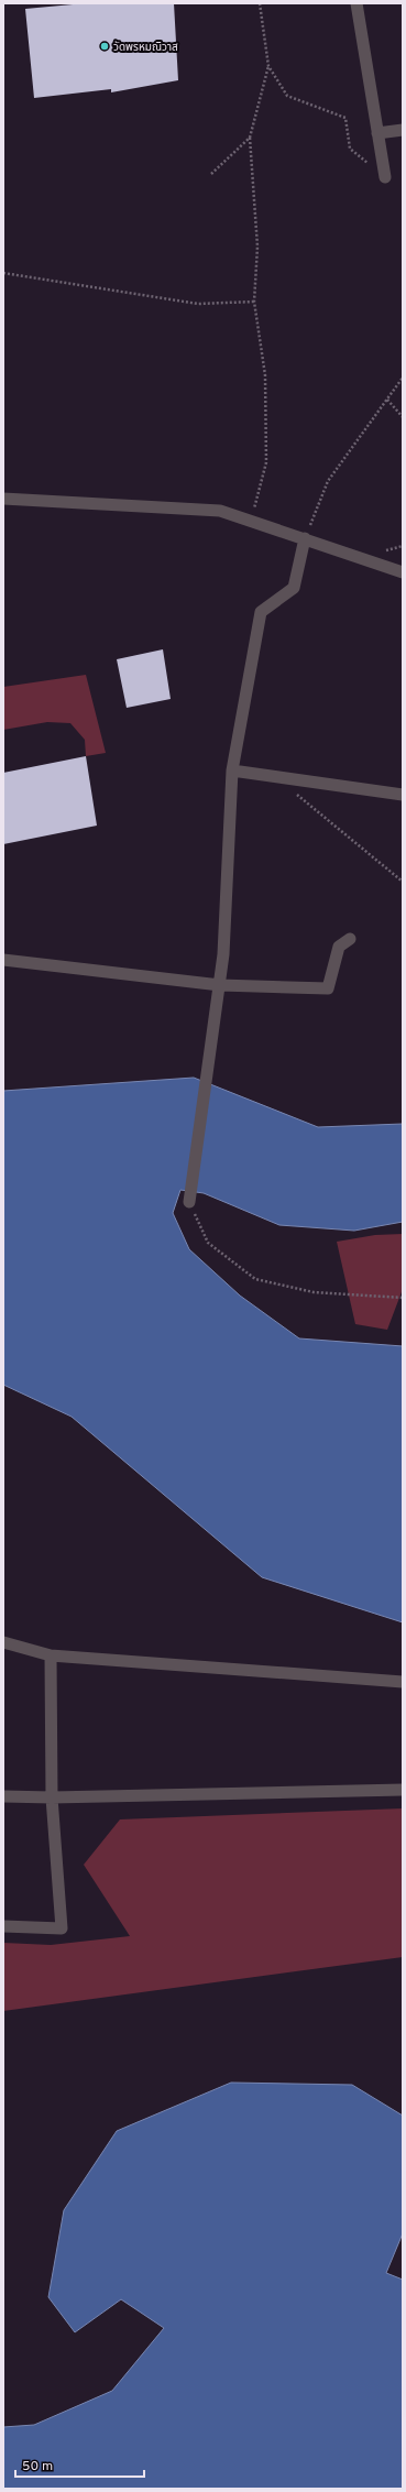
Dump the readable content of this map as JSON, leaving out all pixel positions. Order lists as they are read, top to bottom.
{
  "places": ["วัดพรหมณิวาส"],
  "scale_bar": "50 m"
}
